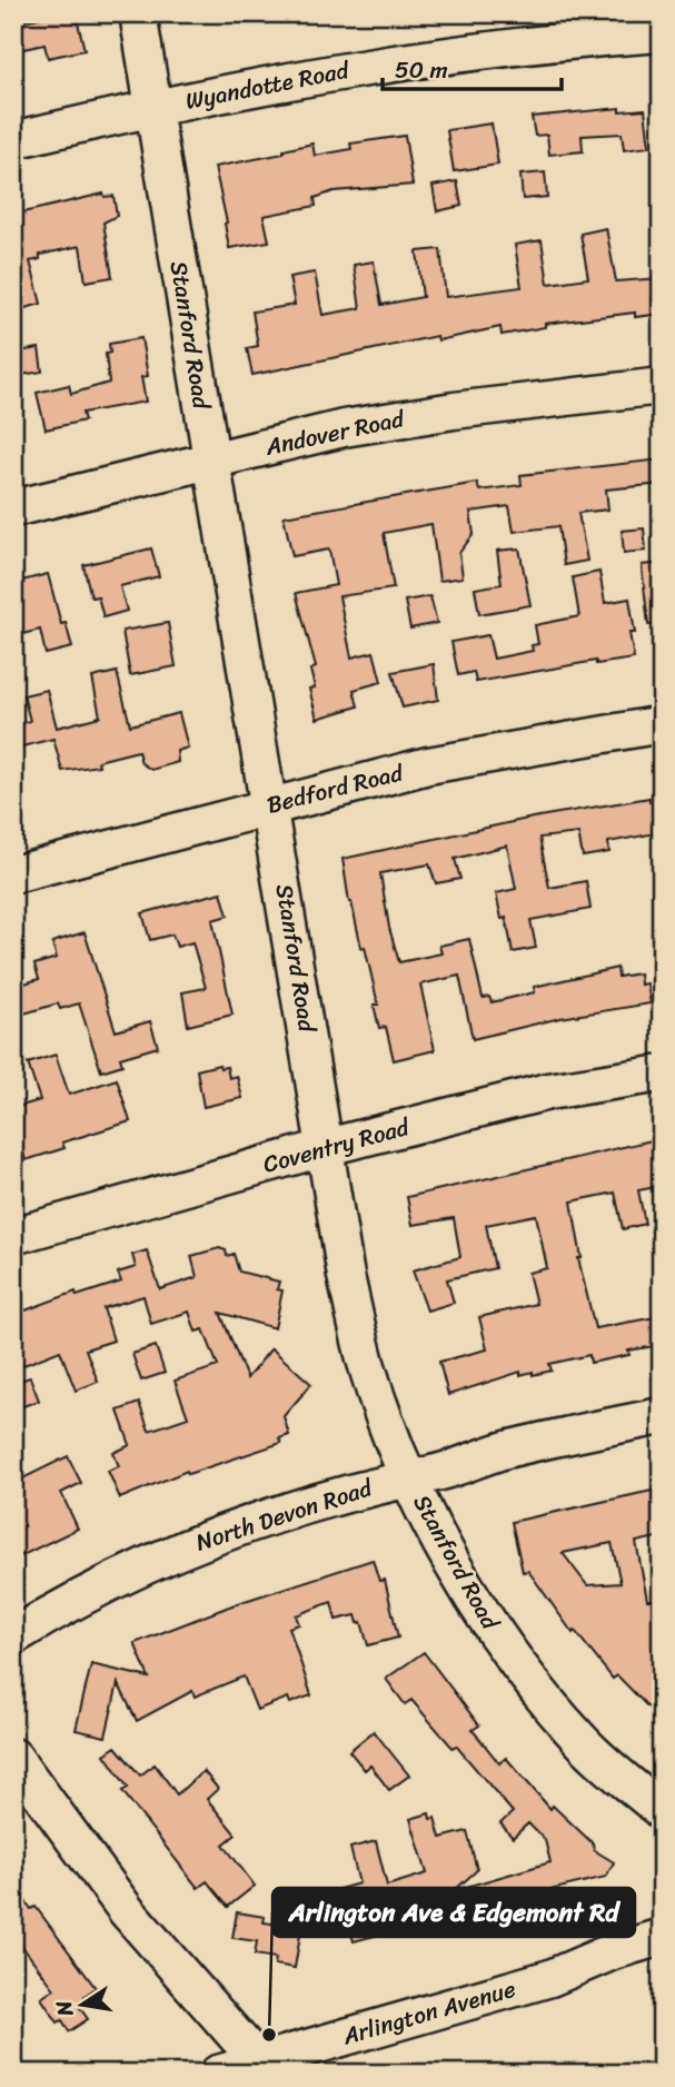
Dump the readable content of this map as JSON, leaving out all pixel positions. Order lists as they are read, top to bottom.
{
  "streets": {
    "street": [
      "Wyandotte Road",
      "Stanford Road",
      "Andover Road",
      "Bedford Road",
      "Coventry Road",
      "North Devon Road",
      "Arlington Avenue"
    ]
  },
  "crossings": [
    ["Wyandotte Road", "Stanford Road"],
    ["Stanford Road", "Andover Road"],
    ["Stanford Road", "Bedford Road"],
    ["Stanford Road", "Coventry Road"],
    ["Stanford Road", "North Devon Road"]
  ],
  "places": ["Arlington Ave & Edgemont Rd"],
  "scale_bar": "50 m",
  "north": "left"
}
